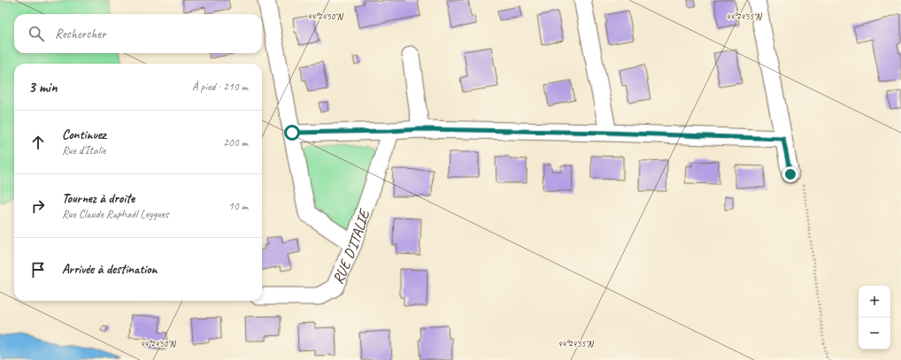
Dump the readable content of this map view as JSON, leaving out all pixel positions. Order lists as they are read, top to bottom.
{
  "streets": {
    "street": ["RUE D'ITALIE"]
  },
  "page": {
    "search": "Rechercher",
    "heading": ["3 min", "À pied · 210 m"],
    "list": [
      ["Continuez", "Rue d'Italie", "200 m"],
      ["Tournez à droite", "Rue Claude Raphaël Leygues", "10 m"],
      "Arrivée à destination"
    ],
    "map_buttons": ["+", "−"]
  },
  "coordinates": ["44°24'50\"N", "44°24'55\"N"]
}
